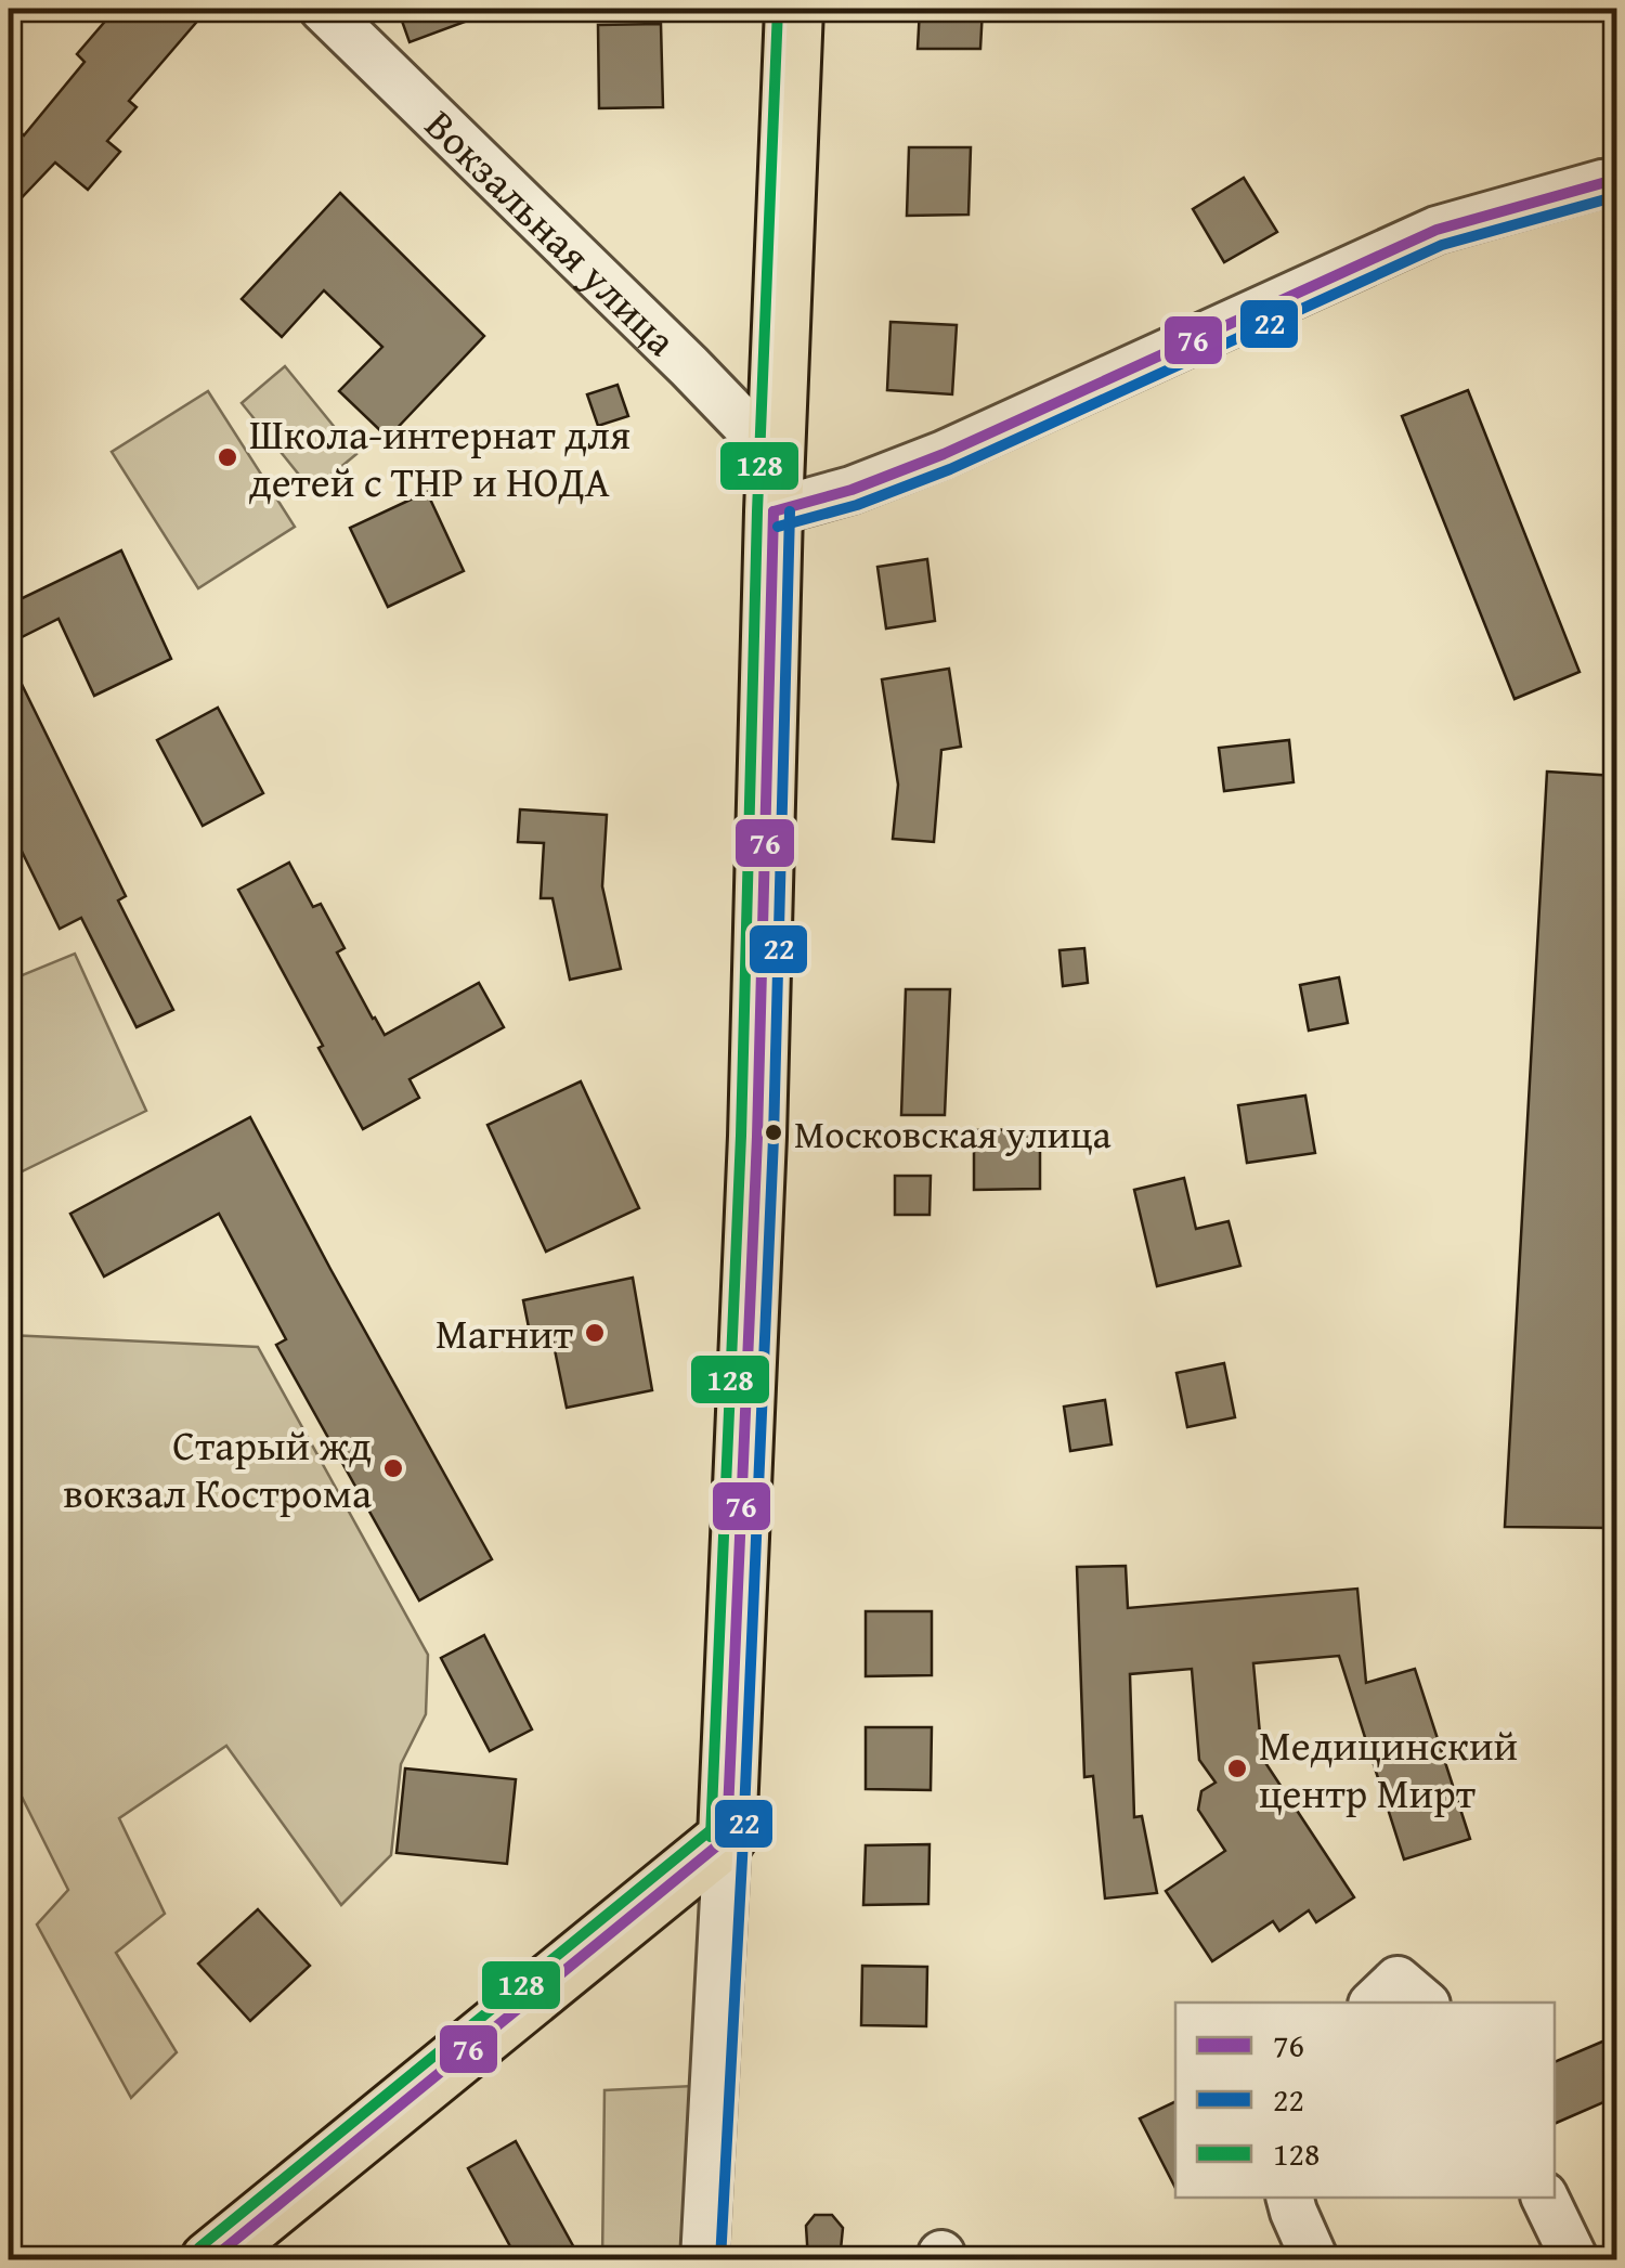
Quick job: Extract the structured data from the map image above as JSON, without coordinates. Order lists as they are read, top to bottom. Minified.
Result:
{"streets":{"street":["Вокзальная улица"]},"places":["Школа-интернат для детей с ТНР и НОДА","Московская улица","Магнит","Старый жд вокзал Кострома","Медицинский центр Мирт"],"lines":["transit line 128","transit line 76","transit line 22"],"legend":["76","22","128"]}
